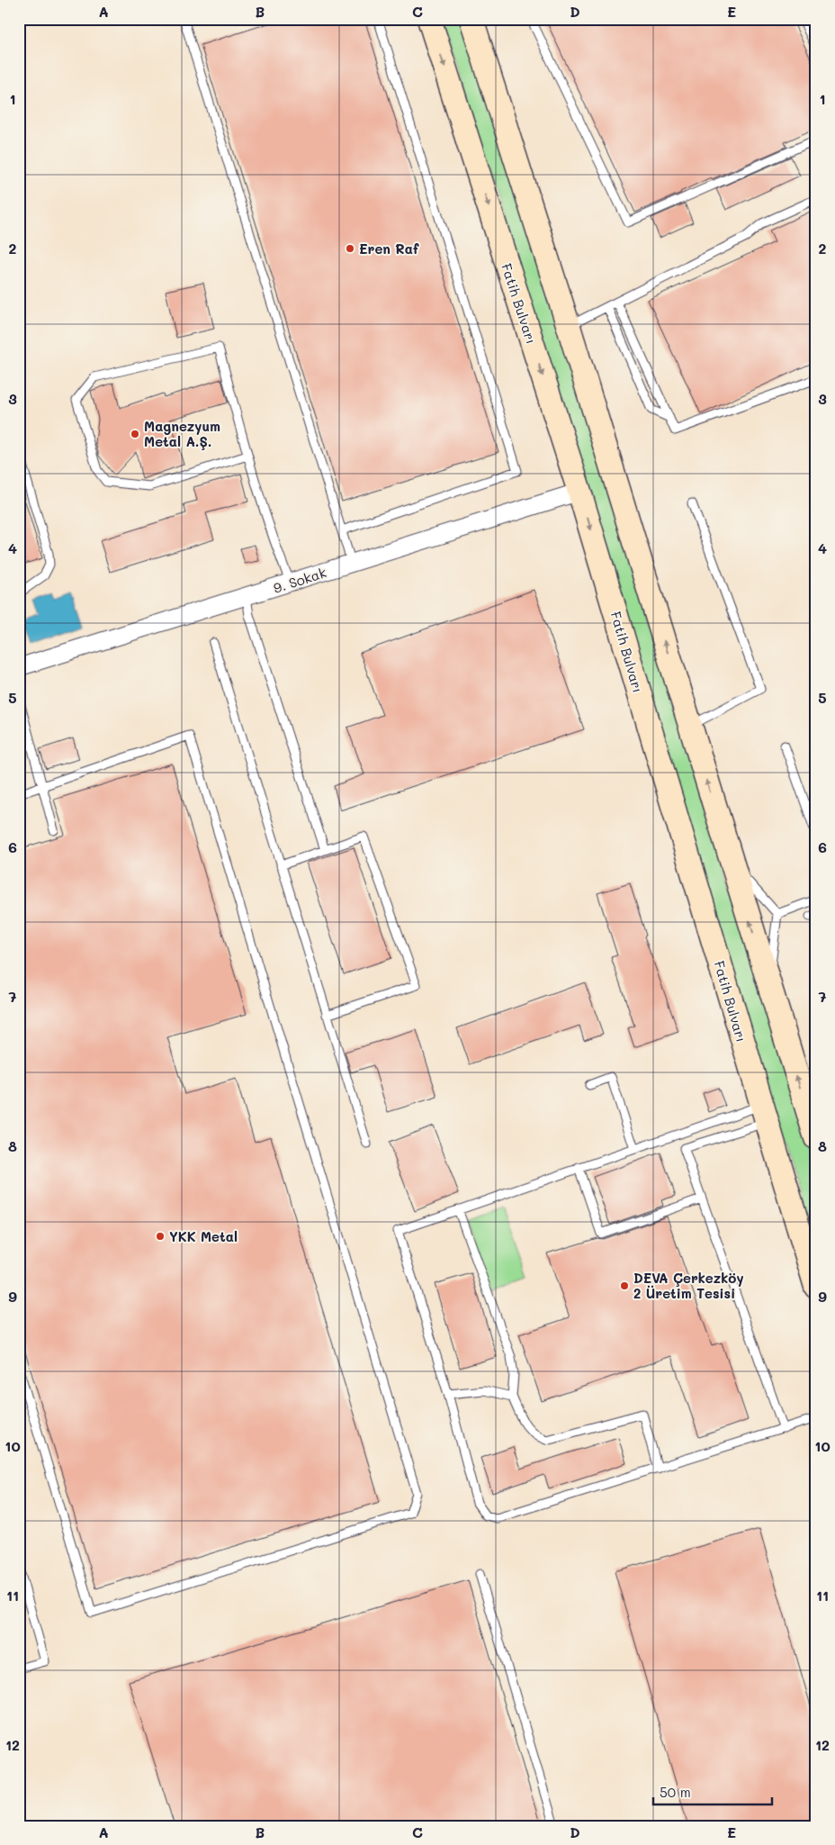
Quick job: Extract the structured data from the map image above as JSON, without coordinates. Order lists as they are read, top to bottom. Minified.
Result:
{"streets":{"main road":["Fatih Bulvarı"],"street":["9. Sokak"]},"crossings":[["Fatih Bulvarı","9. Sokak"]],"places":["Eren Raf","Magnezyum Metal A.Ş.","YKK Metal","DEVA Çerkezköy 2 Üretim Tesisi"],"scale_bar":"50 m","grid":{"columns":["A","B","C","D","E"],"rows":["1","2","3","4","5","6","7","8","9","10","11","12"]}}
